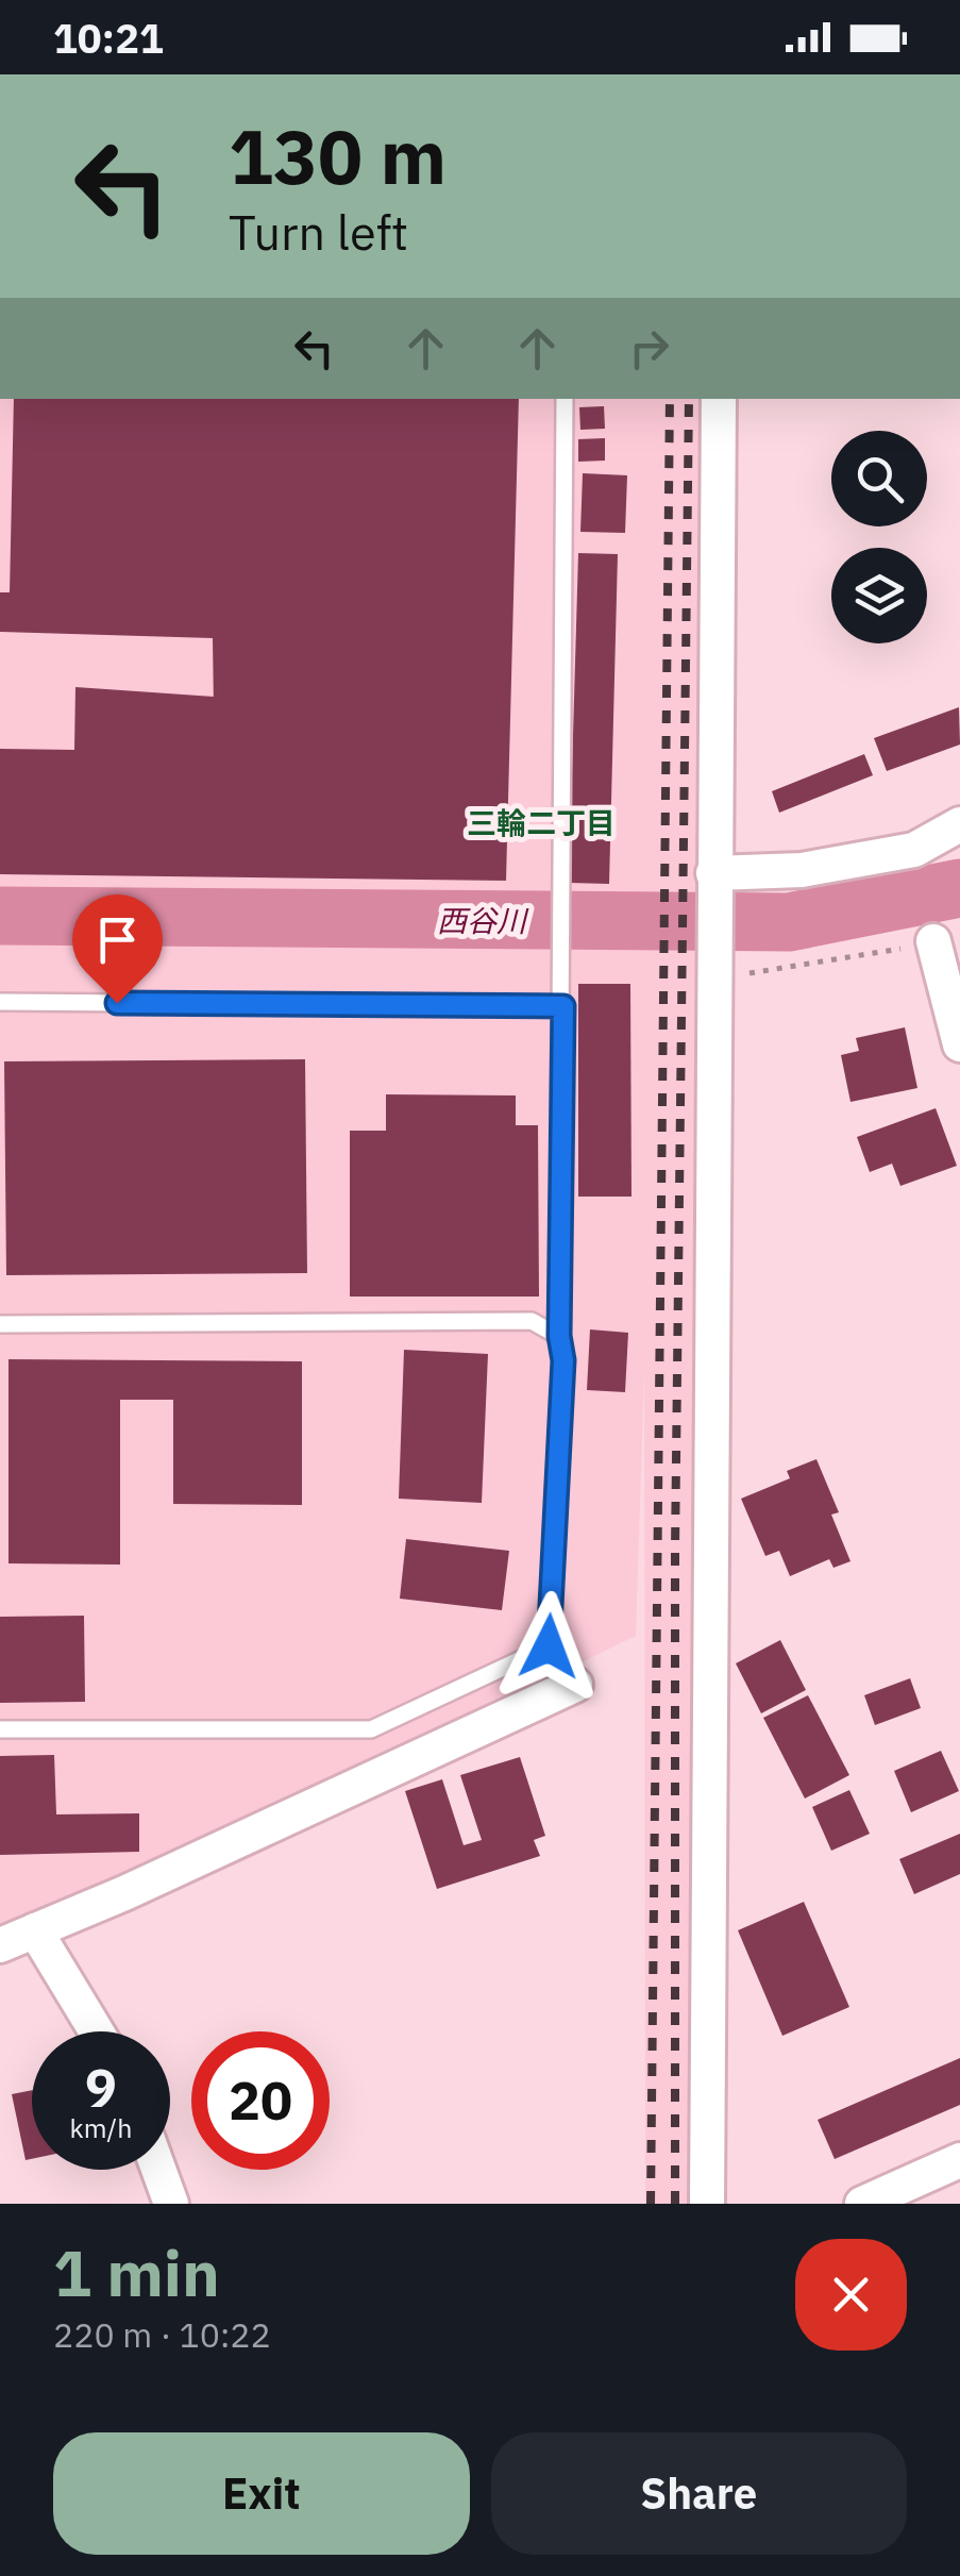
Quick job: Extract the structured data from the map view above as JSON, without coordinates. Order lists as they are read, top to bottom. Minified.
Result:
{"districts":["三輪二丁目"],"water":["西谷川"],"page":{"status":"10:21","turn":["130 m","Turn left"],"speed":"9 km/h","limit":"20","heading":["1 min","220 m · 10:22"],"buttons":["Exit","Share"]}}
